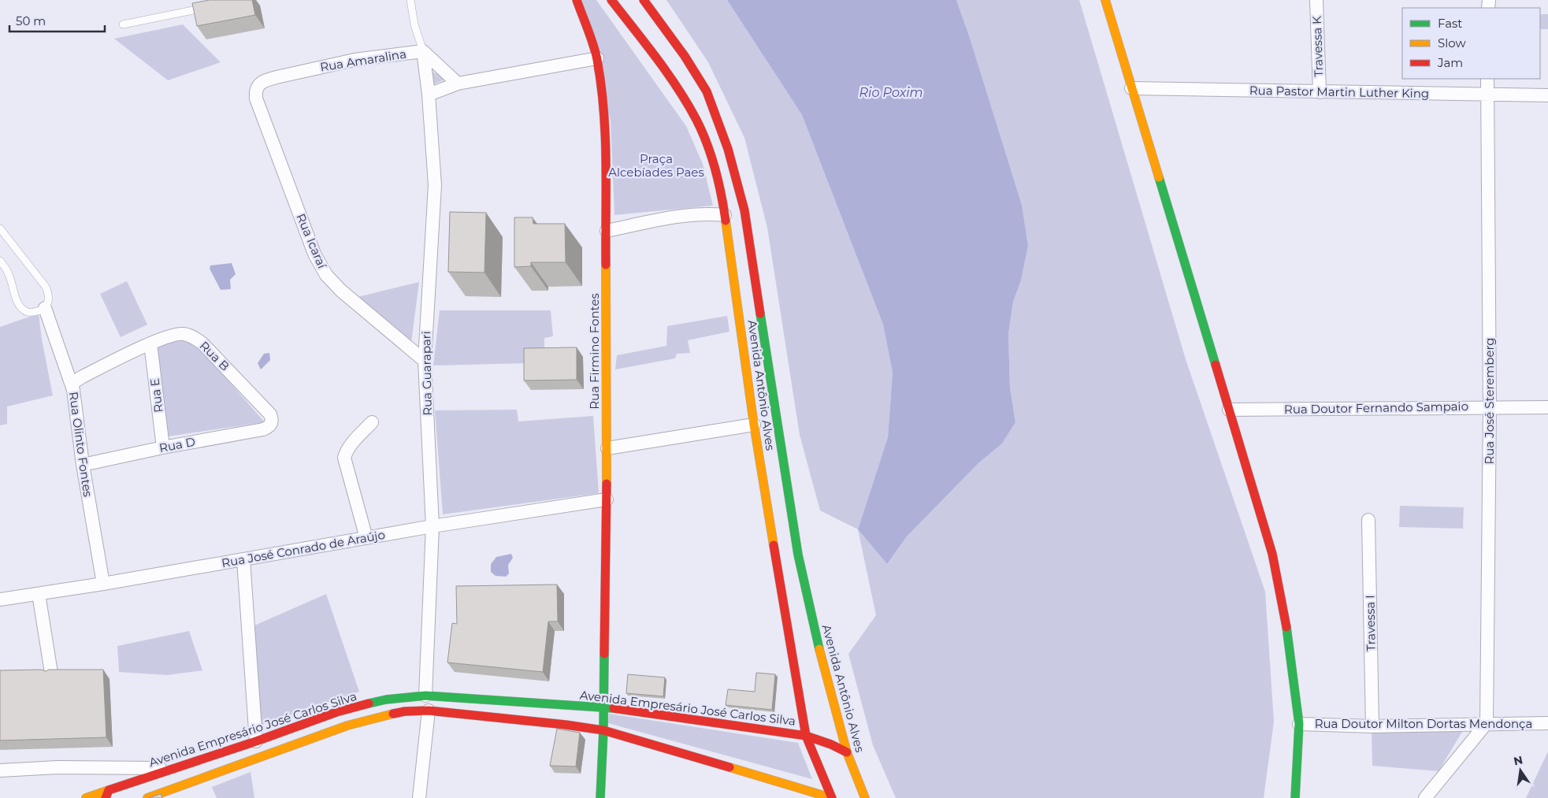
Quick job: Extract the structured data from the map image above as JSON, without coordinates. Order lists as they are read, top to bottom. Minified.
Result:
{"streets":{"main road":["Rua Firmino Fontes","Avenida Antônio Alves","Avenida Empresário José Carlos Silva"],"street":["Travessa K","Rua Amaralina","Rua Pastor Martin Luther King","Rua Icaraí","Rua B","Rua Guarapari","Rua E","Rua José Steremberg","Rua Doutor Fernando Sampaio","Rua Olinto Fontes","Rua D","Rua José Conrado de Araújo","Travessa I","Rua Doutor Milton Dortas Mendonça"]},"crossings":[["Travessa K","Rua Pastor Martin Luther King"],["Rua Amaralina","Rua Icaraí"],["Rua Amaralina","Rua Guarapari"],["Rua Pastor Martin Luther King","Rua José Steremberg"],["Rua Icaraí","Rua Guarapari"],["Rua Firmino Fontes","Rua José Conrado de Araújo"],["Rua Firmino Fontes","Avenida Empresário José Carlos Silva"],["Rua B","Rua E"],["Rua B","Rua Olinto Fontes"],["Rua B","Rua D"],["Rua Guarapari","Rua José Conrado de Araújo"],["Rua Guarapari","Avenida Empresário José Carlos Silva"],["Avenida Antônio Alves","Avenida Empresário José Carlos Silva"],["Rua E","Rua D"],["Rua José Steremberg","Rua Doutor Fernando Sampaio"],["Rua José Steremberg","Rua Doutor Milton Dortas Mendonça"],["Rua Olinto Fontes","Rua D"],["Rua Olinto Fontes","Rua José Conrado de Araújo"],["Travessa I","Rua Doutor Milton Dortas Mendonça"]],"water":["Rio Poxim"],"parks":["Praça Alcebíades Paes"],"legend":["Fast","Slow","Jam"],"scale_bar":"50 m","north":"top"}
